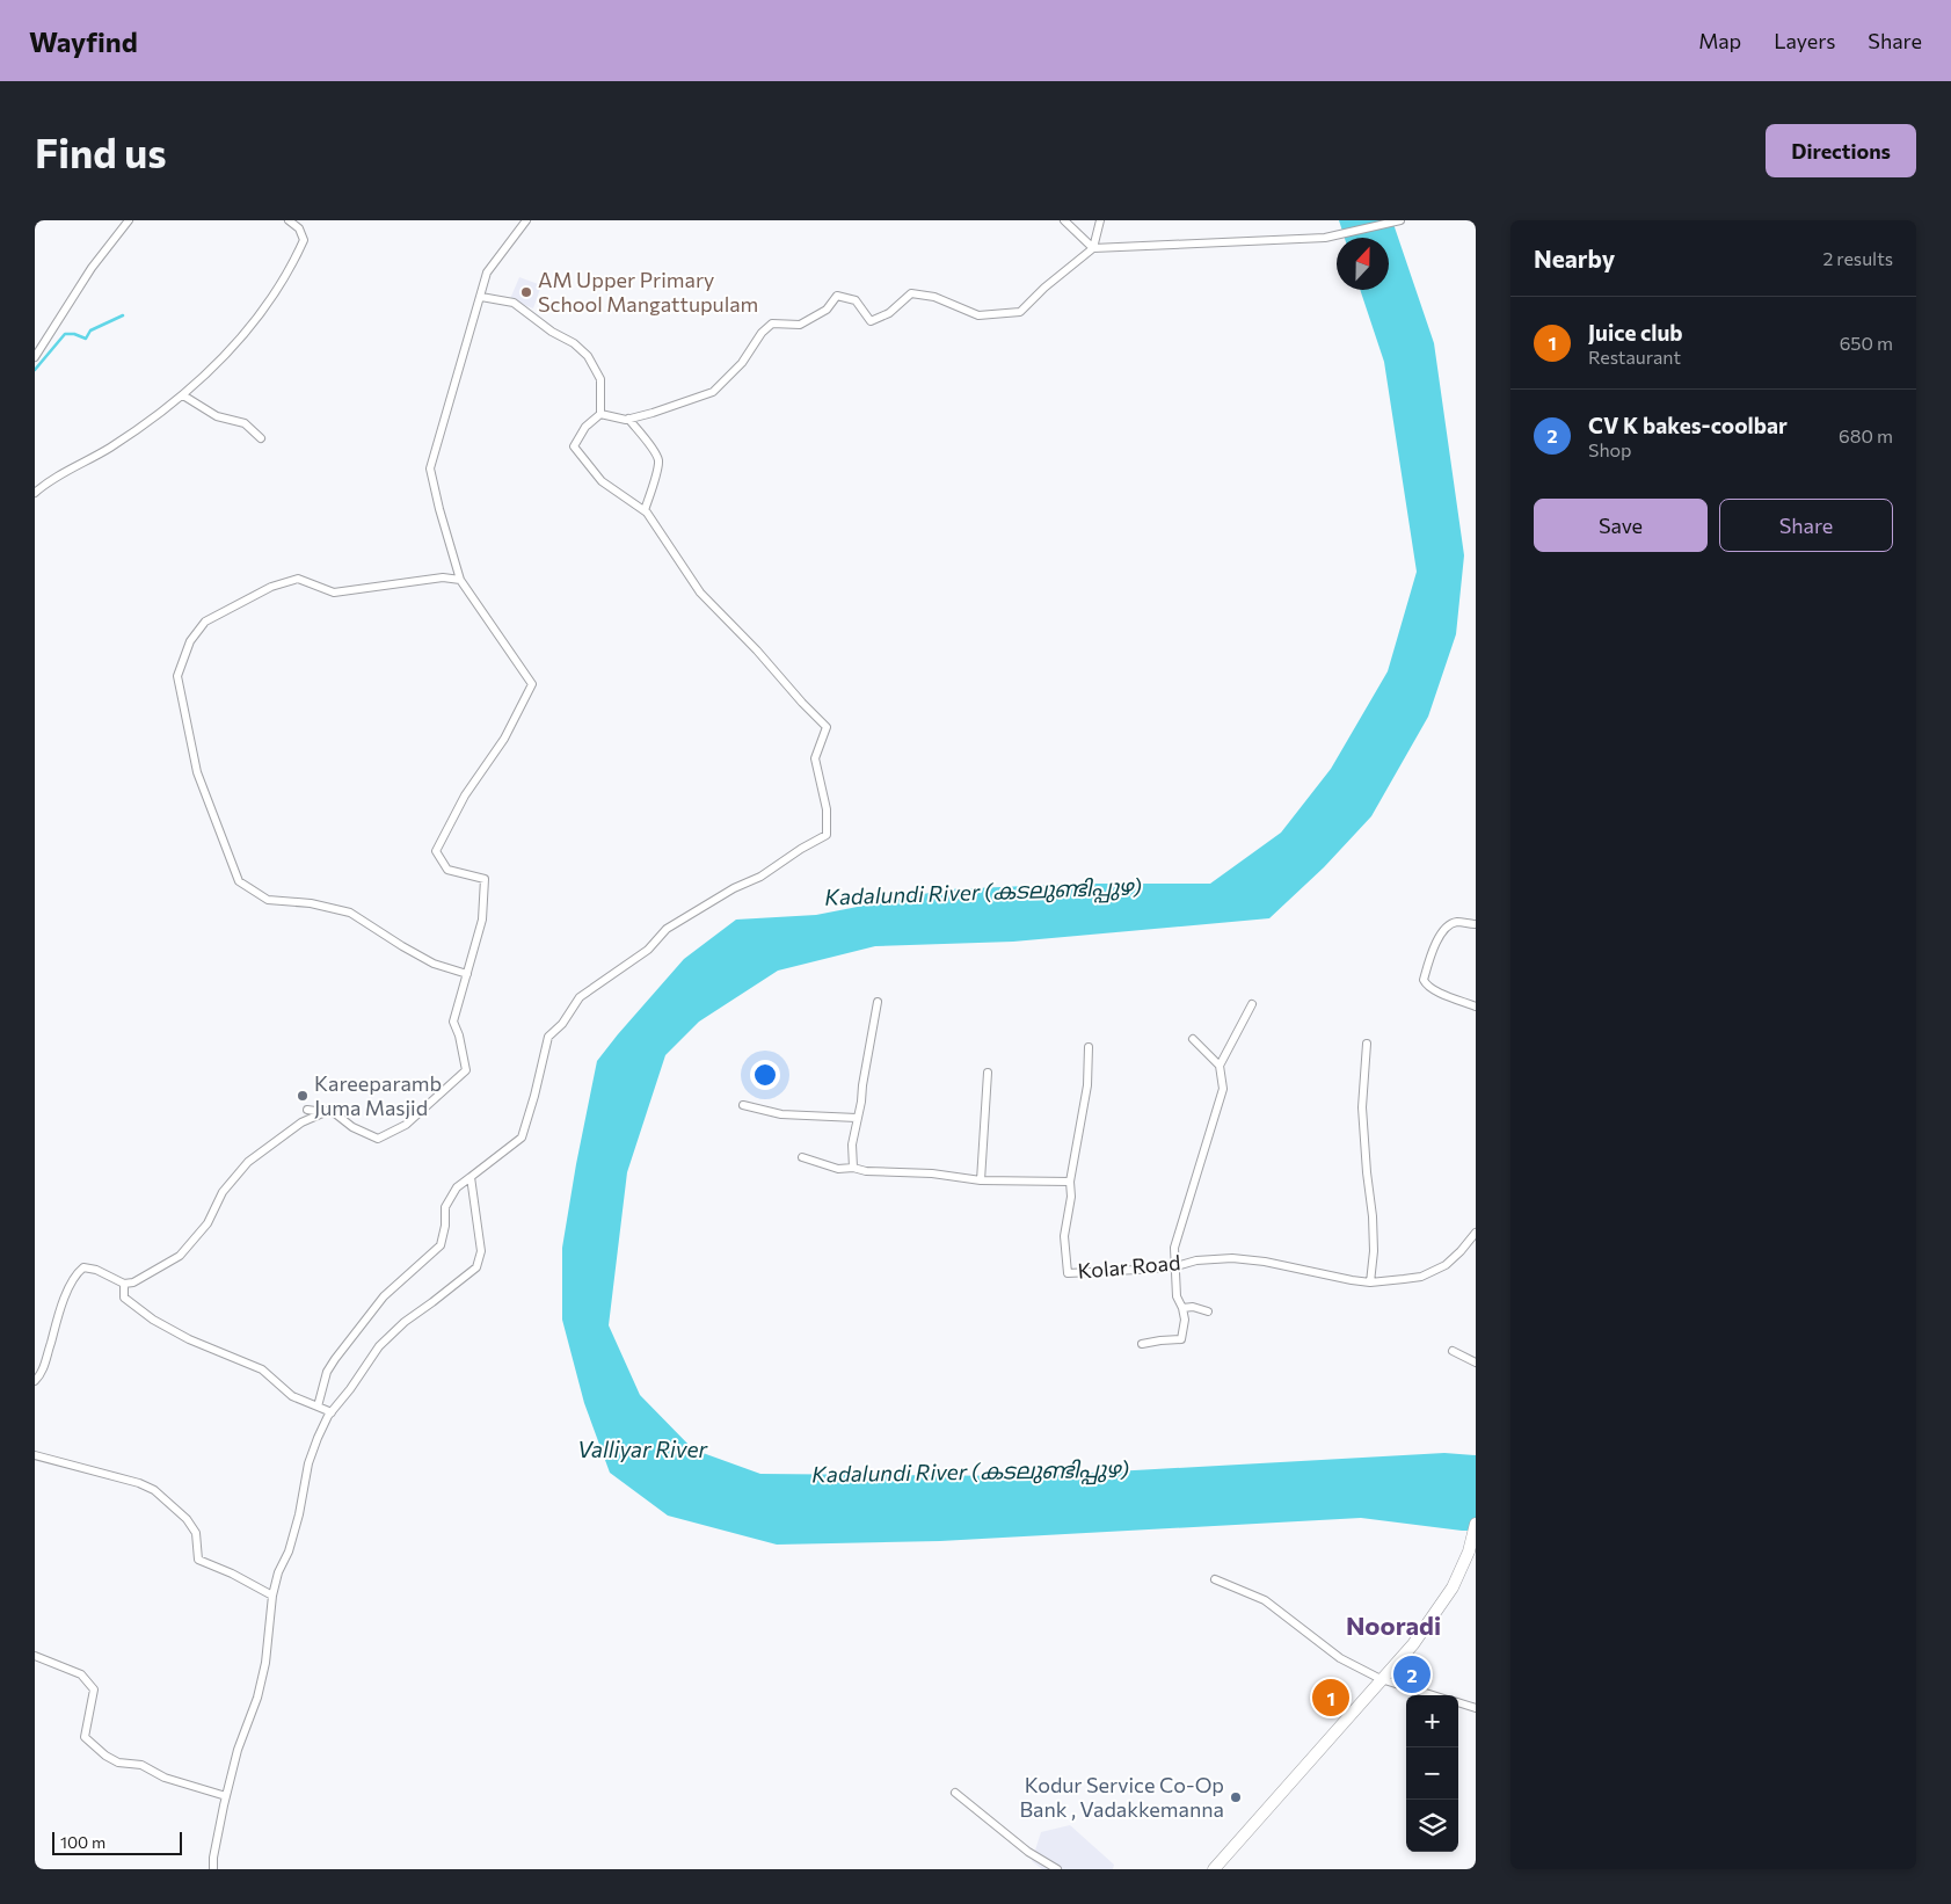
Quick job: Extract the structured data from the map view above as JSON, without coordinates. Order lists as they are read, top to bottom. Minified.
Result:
{"streets":{"street":["Kolar Road"]},"districts":["Nooradi"],"water":["Kadalundi River (കടലുണ്ടിപ്പുഴ)","Valliyar River"],"places":["AM Upper Primary School Mangattupulam","Kareeparamb Juma Masjid","Kodur Service Co-Op Bank , Vadakkemanna"],"scale_bar":"100 m","north":"top","page":{"header":"Wayfind","nav":["Map","Layers","Share"],"buttons":["Directions",["Save","Share"]],"title":"Find us","heading":["Nearby","2 results"],"list":[{"mark":"1","name":"Juice club","note":"Restaurant","value":"650 m"},{"mark":"2","name":"CV K bakes-coolbar","note":"Shop","value":"680 m"}],"pins":["2","1"],"map_buttons":["+","−"],"scale":"100 m"}}
